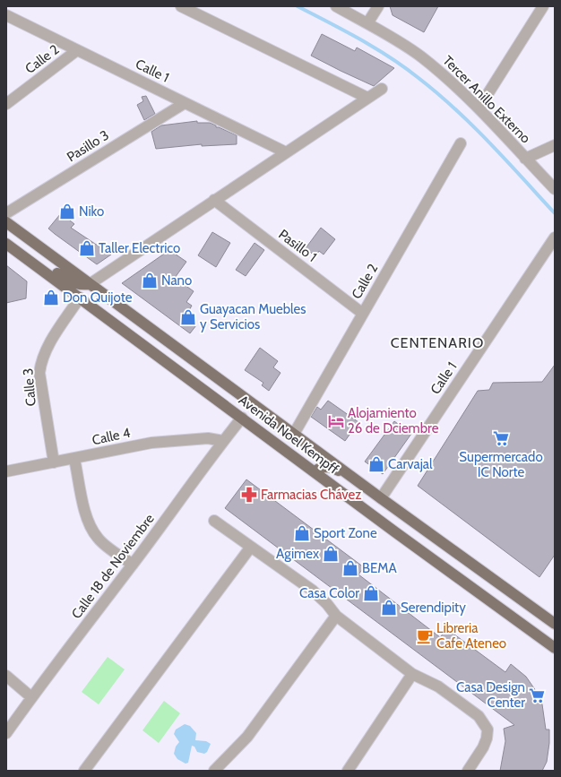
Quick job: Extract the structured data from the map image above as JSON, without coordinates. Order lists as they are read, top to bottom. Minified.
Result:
{"streets":{"main road":["Avenida Noel Kempff"],"street":["Calle 2","Calle 1","Tercer Anillo Externo","Pasillo 3","Pasillo 1","Calle 3","Calle 4","Calle 18 de Noviembre"]},"crossings":[["Calle 2","Calle 1"],["Calle 2","Pasillo 1"],["Calle 2","Avenida Noel Kempff"],["Calle 1","Pasillo 3"],["Calle 1","Avenida Noel Kempff"],["Calle 3","Avenida Noel Kempff"],["Calle 3","Calle 4"],["Avenida Noel Kempff","Calle 18 de Noviembre"],["Calle 4","Calle 18 de Noviembre"]],"districts":["CENTENARIO"],"places":{"shop":["Niko","Taller Electrico","Nano","Don Quijote","Guayacan Muebles y Servicios","Carvajal","Sport Zone","Agimex","BEMA","Casa Color","Serendipity"],"hotel":["Alojamiento 26 de Dciembre"],"supermarket":["Supermercado IC Norte","Casa Design Center"],"pharmacy":["Farmacias Chávez"],"cafe":["Libreria Cafe Ateneo"]}}
